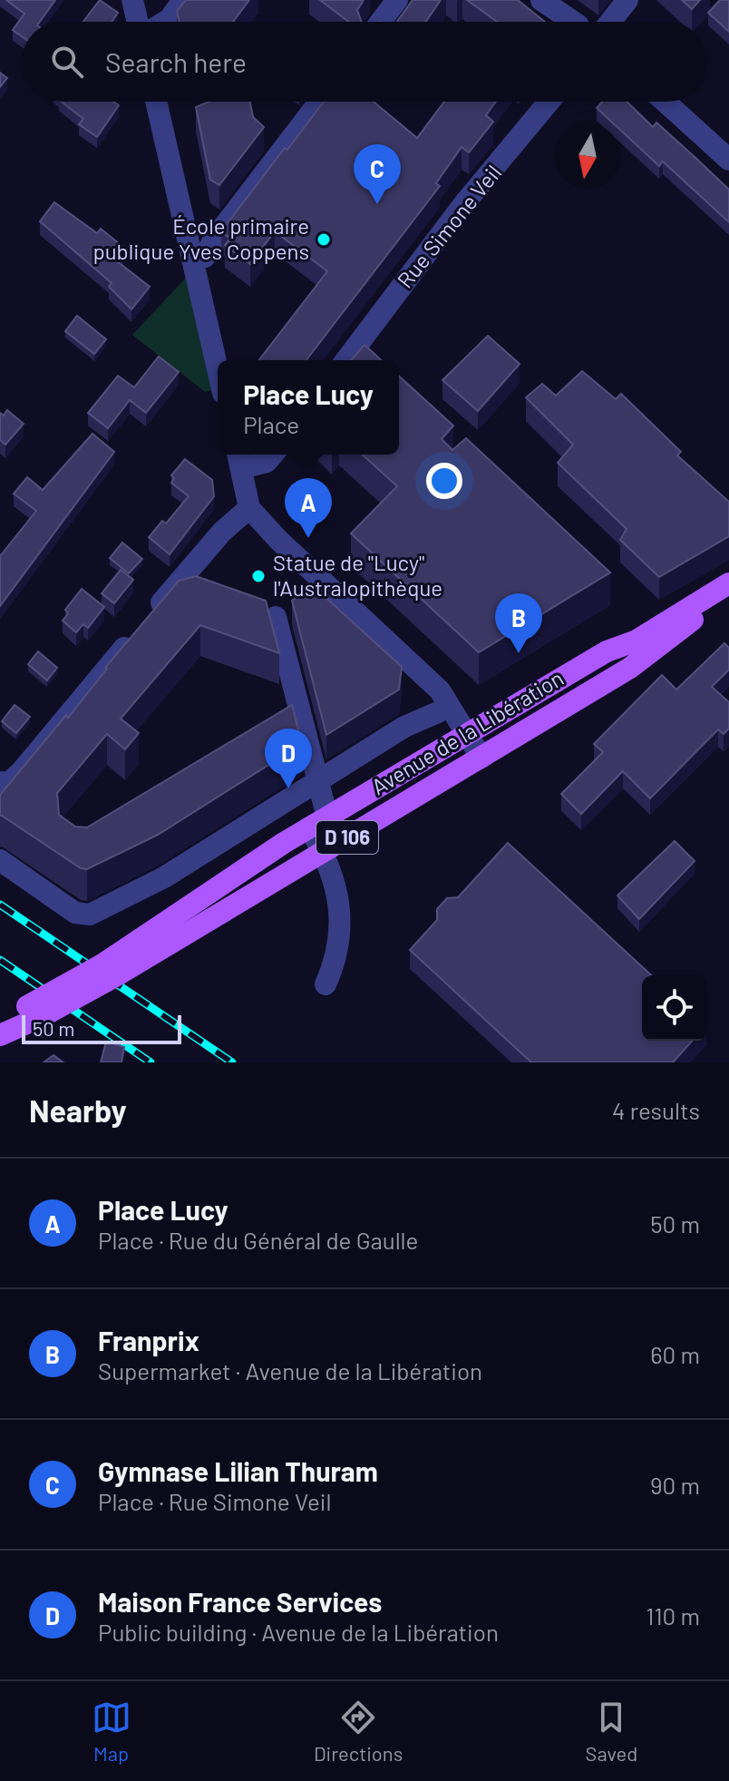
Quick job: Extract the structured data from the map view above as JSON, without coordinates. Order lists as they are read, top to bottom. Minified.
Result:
{"streets":{"main road":["Avenue de la Libération","D 106"],"street":["Rue Simone Veil"]},"crossings":[["Avenue de la Libération","D 106"]],"places":["École primaire publique Yves Coppens","Statue de \"Lucy\" l'Australopithèque"],"scale_bar":"50 m","north":"bottom","page":{"search":"Search here","pins":["C","A","B","D"],"popup":["Place Lucy","Place"],"scale":"50 m","heading":["Nearby","4 results"],"list":[{"mark":"A","name":"Place Lucy","note":"Place · Rue du Général de Gaulle","value":"50 m"},{"mark":"B","name":"Franprix","note":"Supermarket · Avenue de la Libération","value":"60 m"},{"mark":"C","name":"Gymnase Lilian Thuram","note":"Place · Rue Simone Veil","value":"90 m"},{"mark":"D","name":"Maison France Services","note":"Public building · Avenue de la Libération","value":"110 m"}],"nav":["Map","Directions","Saved"]}}
